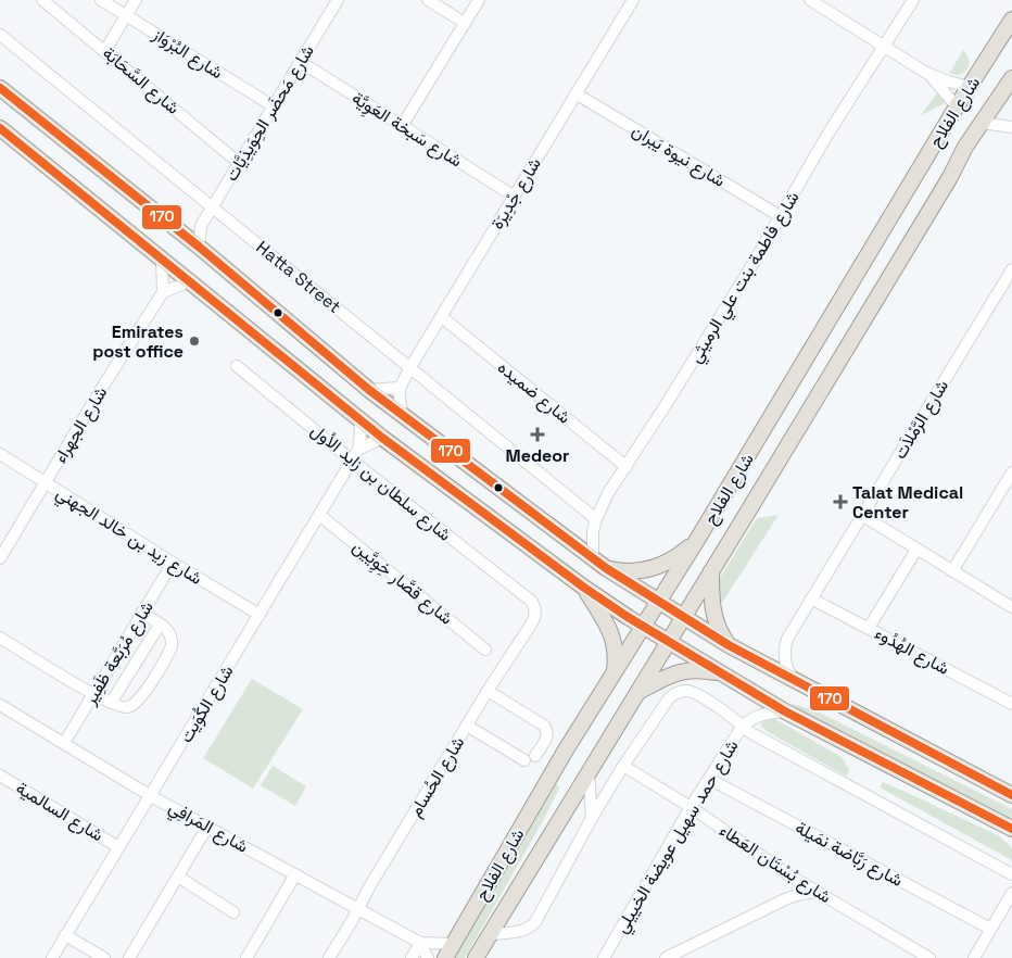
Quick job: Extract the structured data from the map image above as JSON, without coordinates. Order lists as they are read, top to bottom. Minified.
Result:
{"streets":{"main road":["شارع الفلاح","شارع سلطان بن زايد الأول"],"street":["شارع البُرْوَاز","شارع السَّحَابَة","شارع مَحضَر الحِوَيذِيَّات","شارع سَبخة العَوِيَّة","شارع نيوة يَبران","شارع جْدِيرَة","Hatta Street","شارع فاطمة بنت علي الرميثي","شارع ضميده","شارع الرَّمْلاَت","شارع الجهراء","شارع زيد بن خالد الجهني","شارع قصَّار خِوِيَّين","شارع الهُدُوء","شارع مُرَبَّعة ظَفِير","شارع الكُوَيت","شارع الحُسام","شارع السالمية","شارع المَرافِي","شارع حمد سهيل عويضة الخييلي","شارع رَبَّاضة نمَيلة","شارع بُسْتَان العَطاء"]},"crossings":[["شارع البُرْوَاز","شارع مَحضَر الحِوَيذِيَّات"],["شارع السَّحَابَة","شارع مَحضَر الحِوَيذِيَّات"],["شارع الفلاح","شارع سلطان بن زايد الأول"],["شارع الفلاح","شارع المَرافِي"],["شارع مَحضَر الحِوَيذِيَّات","شارع سَبخة العَوِيَّة"],["شارع مَحضَر الحِوَيذِيَّات","Hatta Street"],["شارع سَبخة العَوِيَّة","شارع جْدِيرَة"],["شارع نيوة يَبران","شارع جْدِيرَة"],["شارع نيوة يَبران","شارع فاطمة بنت علي الرميثي"],["شارع جْدِيرَة","Hatta Street"],["شارع جْدِيرَة","شارع ضميده"],["Hatta Street","شارع فاطمة بنت علي الرميثي"],["شارع فاطمة بنت علي الرميثي","شارع ضميده"],["شارع الرَّمْلاَت","شارع الهُدُوء"],["شارع الجهراء","شارع زيد بن خالد الجهني"],["شارع سلطان بن زايد الأول","شارع الكُوَيت"],["شارع سلطان بن زايد الأول","شارع الحُسام"],["شارع سلطان بن زايد الأول","شارع حمد سهيل عويضة الخييلي"],["شارع زيد بن خالد الجهني","شارع مُرَبَّعة ظَفِير"],["شارع زيد بن خالد الجهني","شارع الكُوَيت"],["شارع قصَّار خِوِيَّين","شارع الكُوَيت"],["شارع مُرَبَّعة ظَفِير","شارع المَرافِي"],["شارع الكُوَيت","شارع السالمية"],["شارع الكُوَيت","شارع المَرافِي"],["شارع الحُسام","شارع المَرافِي"],["شارع حمد سهيل عويضة الخييلي","شارع رَبَّاضة نمَيلة"],["شارع حمد سهيل عويضة الخييلي","شارع بُسْتَان العَطاء"]],"places":{"other":["Emirates post office"],"health":["Medeor","Talat Medical Center"]},"lines":["transit line 170"]}
